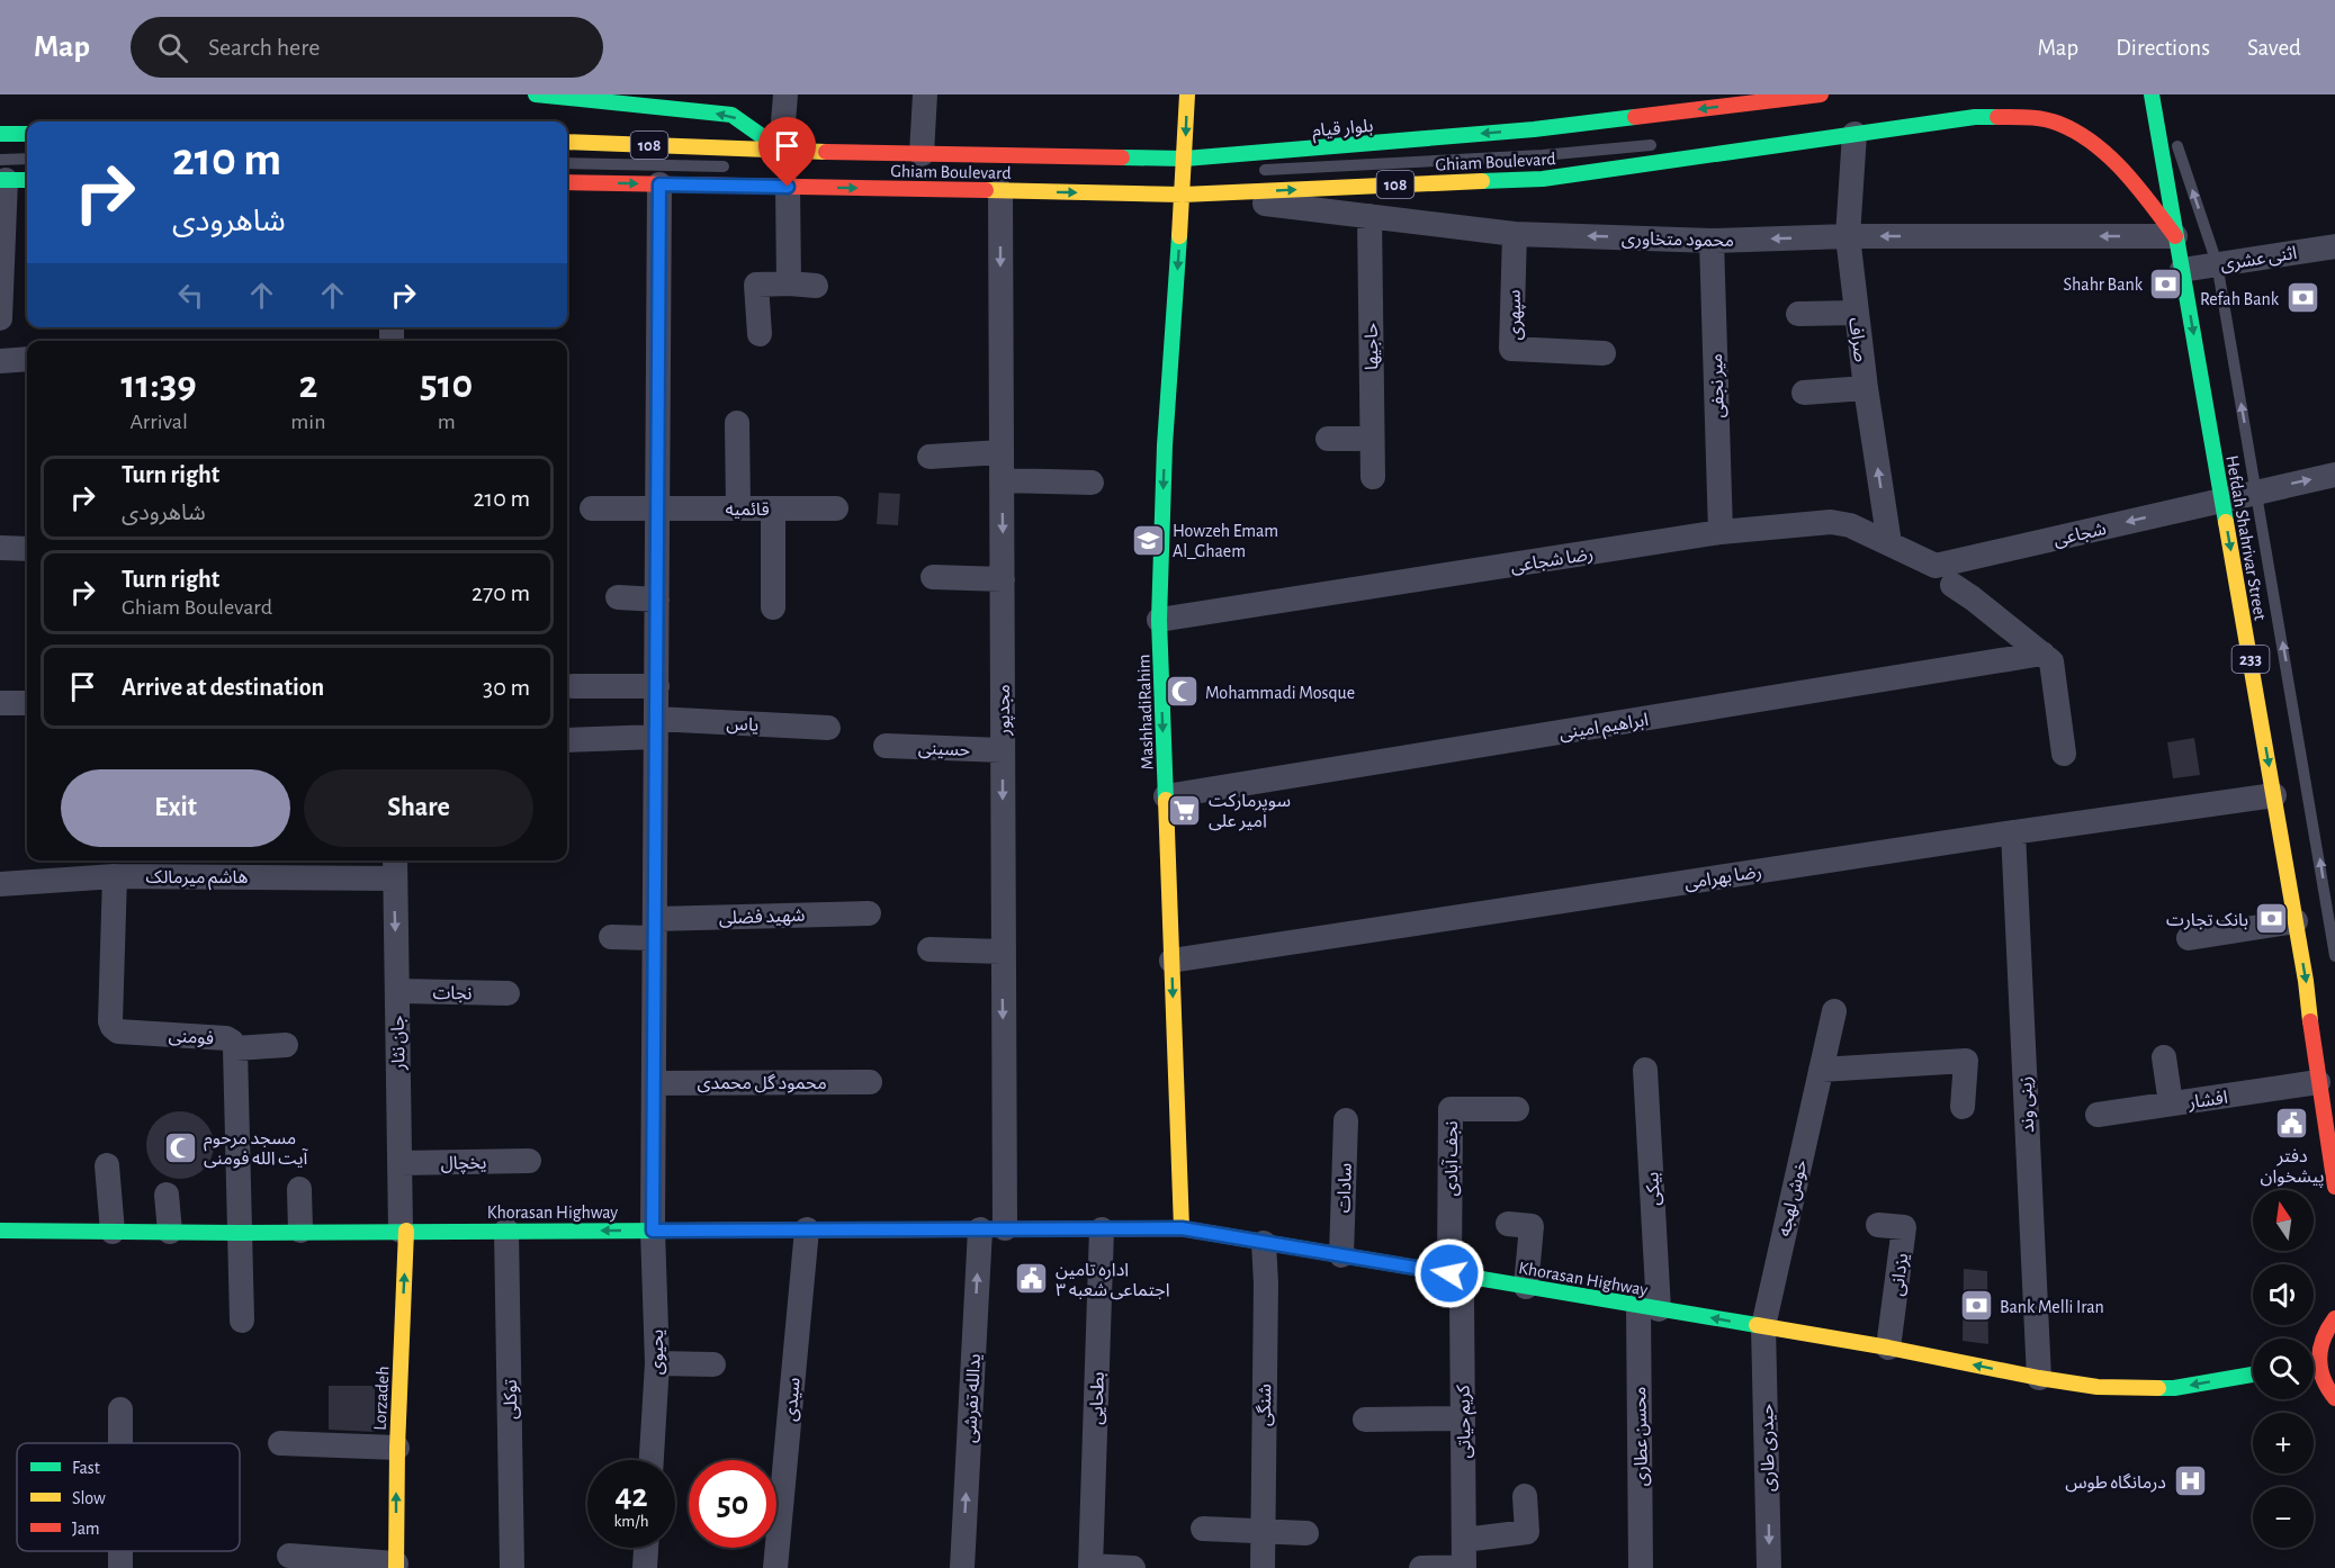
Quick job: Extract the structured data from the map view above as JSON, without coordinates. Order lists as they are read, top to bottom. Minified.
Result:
{"streets":{"main road":["بلوار قیام","108","Ghiam Boulevard","Hefdah Shahrivar Street","233","MashhadiRahim","Khorasan Highway","Lorzadeh"],"street":["محمود متخاوری","اثنی عشری","سپهری","صراف","حاجیها","میر نجفی","قائمیه","شجاعی","رضا شجاعی","مجدپور","یاس","ابراهیم امینی","حسینی","هاشم میرمالک","رضا بهرامی","شهید فضلی","نجات","فومنی","جان نثار","محمود گل محمدی","افشار","زینی وند","نجف آبادی","یخچال","سادات","بیکی","خوش لهجه","یزدانی","یحیوی","یدالله تفرشی","بطحایی","توکلی","سیدی","شنگی","کریم حیاتی","محسن عطاری","حیدری طاری"]},"crossings":[["بلوار قیام","Ghiam Boulevard"],["بلوار قیام","MashhadiRahim"],["Ghiam Boulevard","محمود متخاوری"],["Ghiam Boulevard","صراف"],["Ghiam Boulevard","Hefdah Shahrivar Street"],["Ghiam Boulevard","مجدپور"],["Ghiam Boulevard","MashhadiRahim"],["Ghiam Boulevard","یحیوی"],["محمود متخاوری","سپهری"],["محمود متخاوری","صراف"],["محمود متخاوری","حاجیها"],["محمود متخاوری","میر نجفی"],["محمود متخاوری","Hefdah Shahrivar Street"],["محمود متخاوری","MashhadiRahim"],["اثنی عشری","Hefdah Shahrivar Street"],["صراف","رضا شجاعی"],["میر نجفی","رضا شجاعی"],["قائمیه","یحیوی"],["شجاعی","Hefdah Shahrivar Street"],["شجاعی","رضا شجاعی"],["Hefdah Shahrivar Street","رضا بهرامی"],["Hefdah Shahrivar Street","افشار"],["رضا شجاعی","MashhadiRahim"],["رضا شجاعی","ابراهیم امینی"],["مجدپور","حسینی"],["مجدپور","Khorasan Highway"],["مجدپور","یدالله تفرشی"],["MashhadiRahim","ابراهیم امینی"],["MashhadiRahim","رضا بهرامی"],["MashhadiRahim","Khorasan Highway"],["یاس","یحیوی"],["هاشم میرمالک","فومنی"],["هاشم میرمالک","جان نثار"],["رضا بهرامی","زینی وند"],["شهید فضلی","یحیوی"],["نجات","جان نثار"],["فومنی","Khorasan Highway"],["جان نثار","یخچال"],["جان نثار","Khorasan Highway"],["جان نثار","Lorzadeh"],["محمود گل محمدی","یحیوی"],["زینی وند","Khorasan Highway"],["نجف آبادی","Khorasan Highway"],["نجف آبادی","کریم حیاتی"],["سادات","Khorasan Highway"],["بیکی","Khorasan Highway"],["بیکی","محسن عطاری"],["خوش لهجه","Khorasan Highway"],["خوش لهجه","حیدری طاری"],["Khorasan Highway","یزدانی"],["Khorasan Highway","یحیوی"],["Khorasan Highway","Lorzadeh"],["Khorasan Highway","یدالله تفرشی"],["Khorasan Highway","بطحایی"],["Khorasan Highway","توکلی"],["Khorasan Highway","سیدی"],["Khorasan Highway","شنگی"],["Khorasan Highway","کریم حیاتی"],["Khorasan Highway","محسن عطاری"],["Khorasan Highway","حیدری طاری"]],"one_way":["بلوار قیام","Ghiam Boulevard","محمود متخاوری","صراف","Hefdah Shahrivar Street","مجدپور","MashhadiRahim","Lorzadeh","یدالله تفرشی","حیدری طاری"],"places":{"bank":["Shahr Bank","Refah Bank","بانک تجارت","Bank Melli Iran"],"school or university":["Howzeh Emam Al_Ghaem"],"mosque":["Mohammadi Mosque","مسجد مرحوم آیت الله فومنی"],"supermarket":["سوپرمارکت امیر علی"],"public building":["دفتر پیشخوان","اداره تامین اجتماعی شعبه ۳"],"hospital":["درمانگاه طوس"]},"legend":["Fast","Slow","Jam"],"north":"top","page":{"header":"Map","search":"Search here","nav":["Map","Directions","Saved"],"turn":["210 m","شاهرودی"],"eta":["11:39","Arrival","2","min","510","m"],"list":[{"name":"Turn right","note":"شاهرودی","value":"210 m"},{"name":"Turn right","note":"Ghiam Boulevard","value":"270 m"},{"name":"Arrive at destination","value":"30 m"}],"buttons":["Exit","Share"],"map_buttons":["+","−"],"speed":"42 km/h","limit":"50"}}
